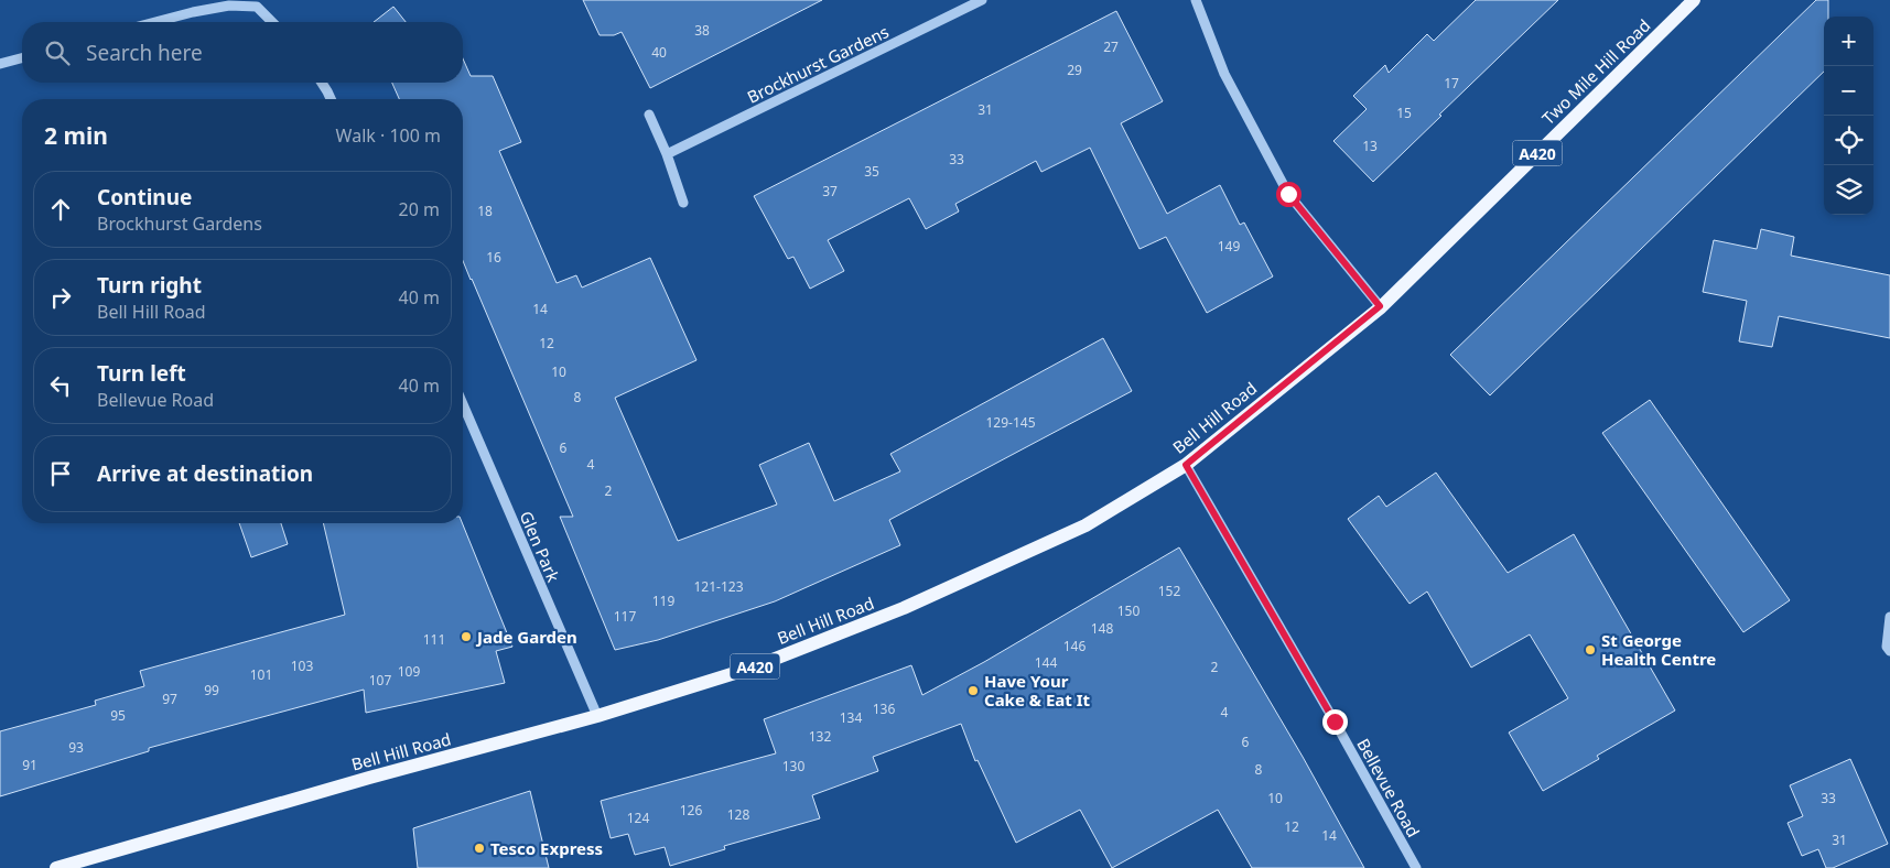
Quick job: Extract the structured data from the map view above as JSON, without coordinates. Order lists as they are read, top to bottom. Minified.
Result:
{"streets":{"main road":["Two Mile Hill Road","A420","Bell Hill Road"],"street":["Brockhurst Gardens","Glen Park","Bellevue Road"]},"crossings":[["Two Mile Hill Road","Bell Hill Road"],["Bell Hill Road","Glen Park"],["Bell Hill Road","Bellevue Road"]],"places":["Jade Garden","St George Health Centre","Have Your Cake & Eat It","Tesco Express"],"house_numbers":["38","27","40","29","17","31","15","13","33","35","37","18","149","16","14","12","10","8","129-145","6","4","2","121-123","152","119","150","117","148","111","146","144","103","2","109","101","107","99","97","136","4","95","134","132","6","93","91","130","8","10","33","126","128","124","12","14","31"],"page":{"map_buttons":["+","−"],"search":"Search here","heading":["2 min","Walk · 100 m"],"list":[["Continue","Brockhurst Gardens","20 m"],["Turn right","Bell Hill Road","40 m"],["Turn left","Bellevue Road","40 m"],"Arrive at destination"]}}
